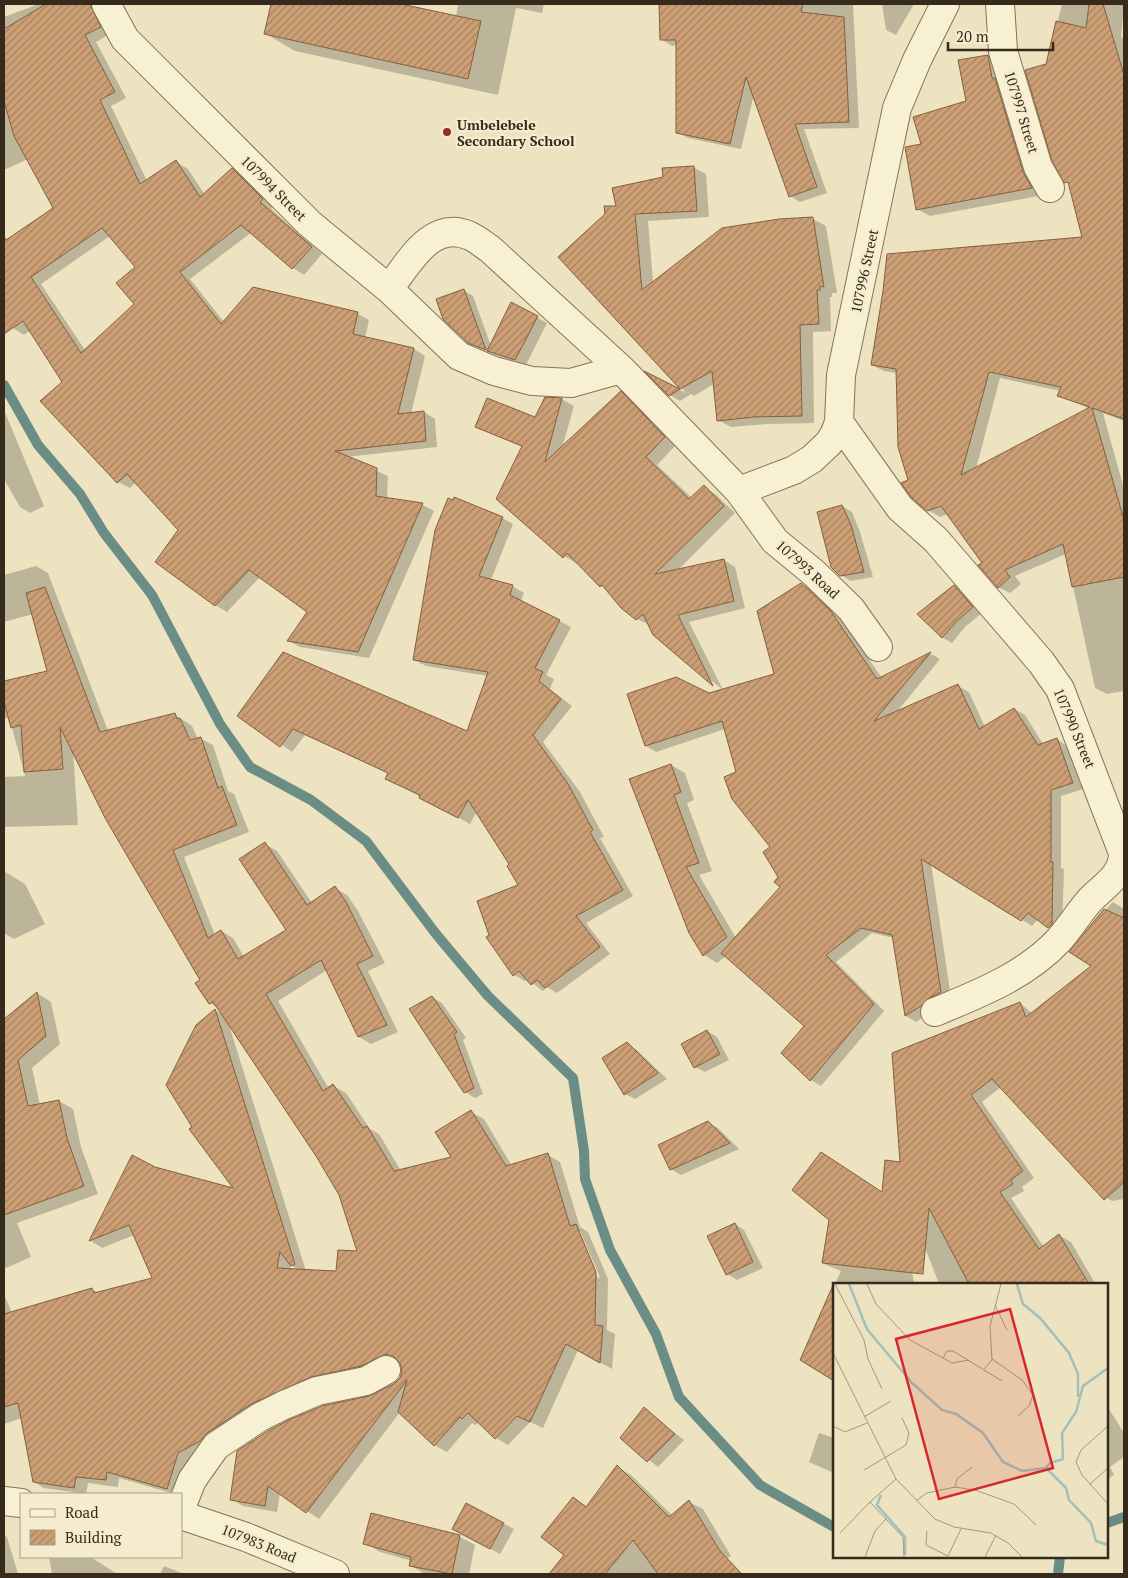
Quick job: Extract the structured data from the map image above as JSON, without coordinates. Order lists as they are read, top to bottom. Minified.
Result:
{"streets":{"street":["107997 Street","107994 Street","107996 Street","107993 Road","107990 Street","107983 Road"]},"crossings":[["107994 Street","107993 Road"],["107996 Street","107993 Road"],["107996 Street","107990 Street"]],"places":["Umbelebele Secondary School"],"legend":["Road","Building"],"scale_bar":"20 m"}
